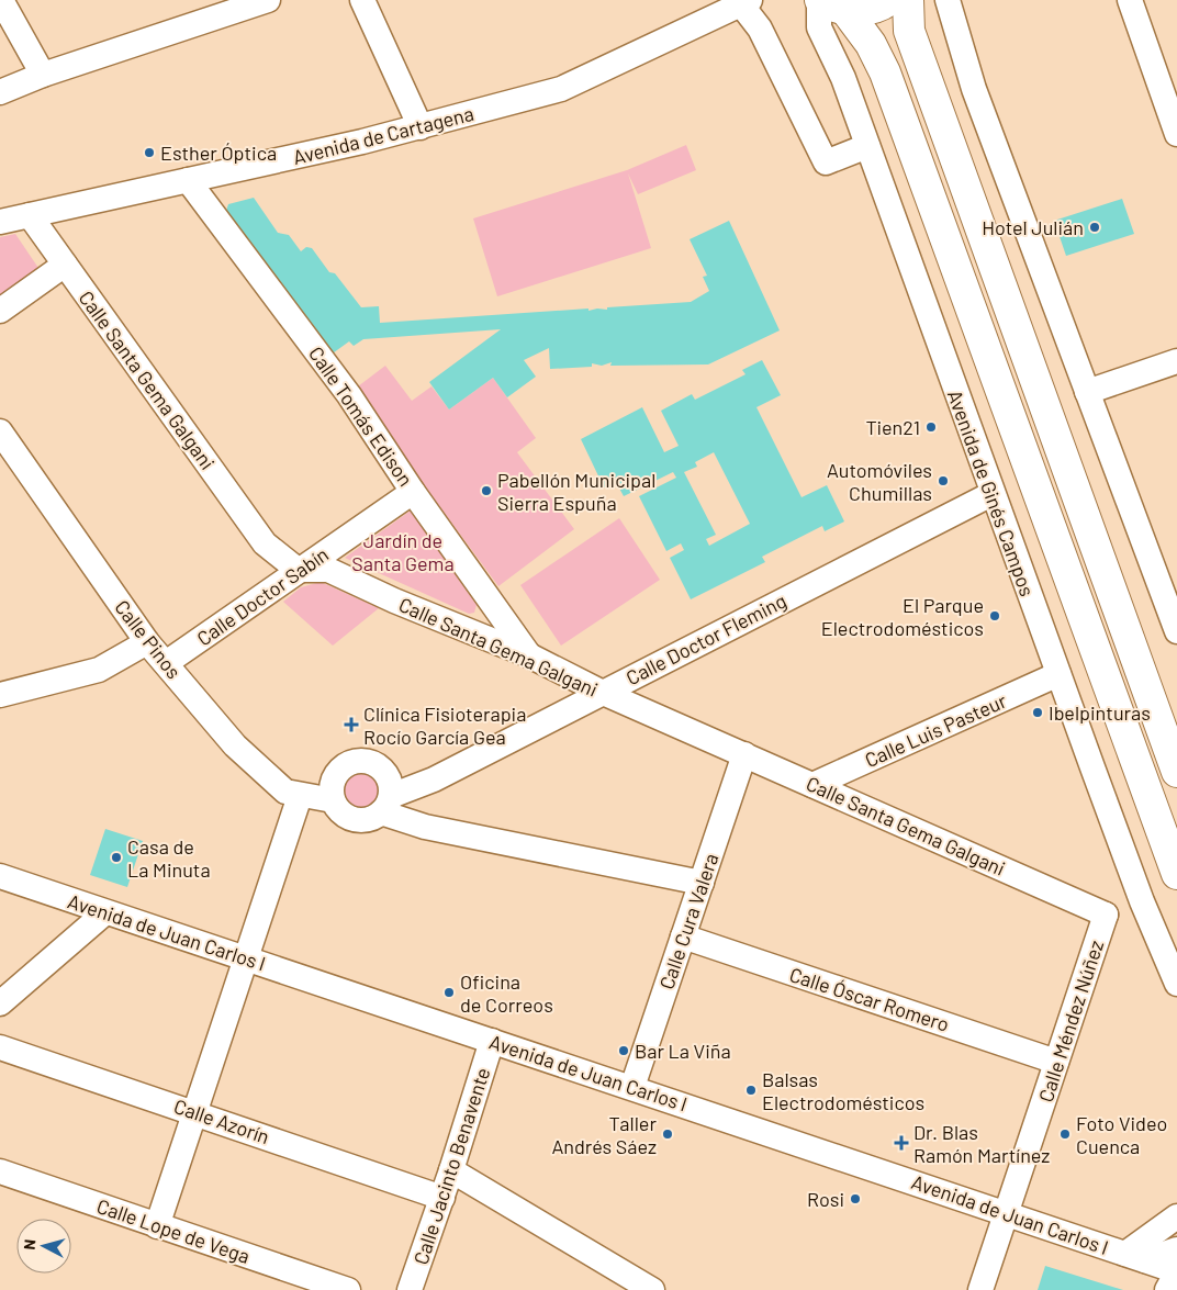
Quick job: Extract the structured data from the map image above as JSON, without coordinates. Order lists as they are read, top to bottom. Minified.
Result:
{"streets":{"street":["Avenida de Cartagena","Calle Santa Gema Galgani","Calle Tomás Edison","Avenida de Ginés Campos","Calle Doctor Sabín","Calle Pinos","Calle Doctor Fleming","Calle Luis Pasteur","Calle Cura Valera","Avenida de Juan Carlos I","Calle Óscar Romero","Calle Méndez Núñez","Calle Azorín","Calle Jacinto Benavente","Calle Lope de Vega"]},"crossings":[["Avenida de Cartagena","Calle Santa Gema Galgani"],["Avenida de Cartagena","Calle Tomás Edison"],["Calle Santa Gema Galgani","Calle Tomás Edison"],["Calle Santa Gema Galgani","Calle Doctor Sabín"],["Calle Santa Gema Galgani","Calle Doctor Fleming"],["Calle Santa Gema Galgani","Calle Luis Pasteur"],["Calle Santa Gema Galgani","Calle Cura Valera"],["Calle Santa Gema Galgani","Calle Méndez Núñez"],["Calle Tomás Edison","Calle Doctor Sabín"],["Avenida de Ginés Campos","Calle Doctor Fleming"],["Avenida de Ginés Campos","Calle Luis Pasteur"],["Avenida de Ginés Campos","Calle Méndez Núñez"],["Calle Doctor Sabín","Calle Pinos"],["Calle Pinos","Calle Doctor Fleming"],["Calle Cura Valera","Avenida de Juan Carlos I"],["Calle Cura Valera","Calle Óscar Romero"],["Avenida de Juan Carlos I","Calle Méndez Núñez"],["Avenida de Juan Carlos I","Calle Jacinto Benavente"],["Calle Óscar Romero","Calle Méndez Núñez"],["Calle Azorín","Calle Jacinto Benavente"]],"parks":["Jardín de Santa Gema"],"places":{"other":["Esther Óptica","Hotel Julián","Tien21","Automóviles Chumillas","Pabellón Municipal Sierra Espuña","El Parque Electrodomésticos","Ibelpinturas","Casa de La Minuta","Oficina de Correos","Bar La Viña","Balsas Electrodomésticos","Taller Andrés Sáez","Foto Video Cuenca","Rosi"],"health":["Clínica Fisioterapia Rocío García Gea","Dr. Blas Ramón Martínez"]},"north":"left"}
